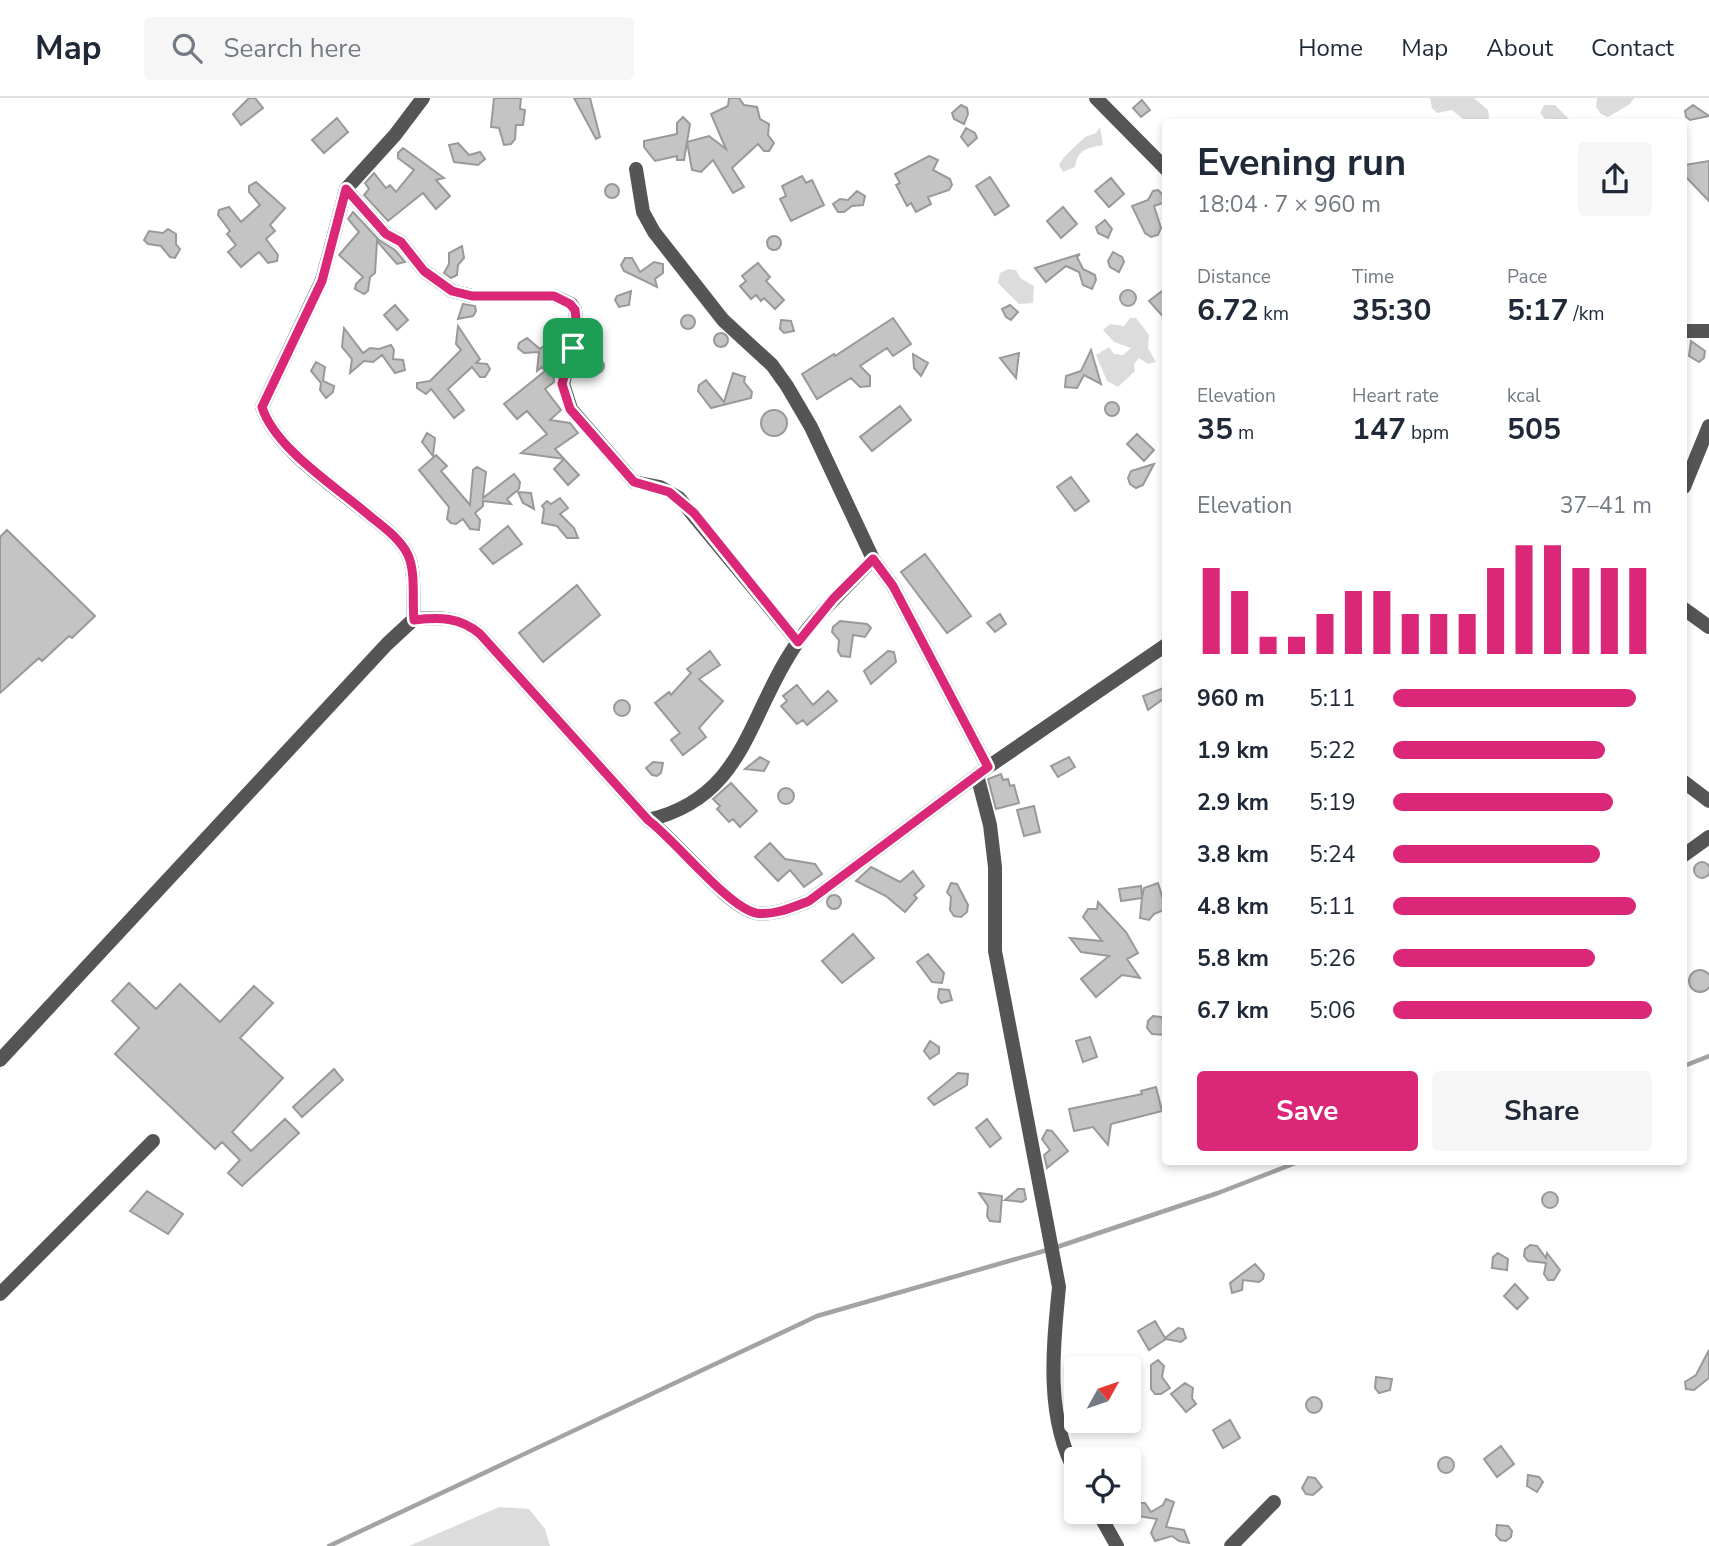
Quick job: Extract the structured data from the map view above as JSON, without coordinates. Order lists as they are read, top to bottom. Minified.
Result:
{"north":"top right","page":{"header":"Map","search":"Search here","nav":["Home","Map","About","Contact"],"heading":["Evening run","18:04 · 7 × 960 m"],"stats":[["Distance","6.72 km"],["Time","35:30"],["Pace","5:17 /km"],["Elevation","35 m"],["Heart rate","147 bpm"],["kcal","505"]],"chart":["Elevation","37–41 m"],"list":[{"name":"960 m","note":"5:11"},{"name":"1.9 km","note":"5:22"},{"name":"2.9 km","note":"5:19"},{"name":"3.8 km","note":"5:24"},{"name":"4.8 km","note":"5:11"},{"name":"5.8 km","note":"5:26"},{"name":"6.7 km","note":"5:06"}],"buttons":["Save","Share"]}}
